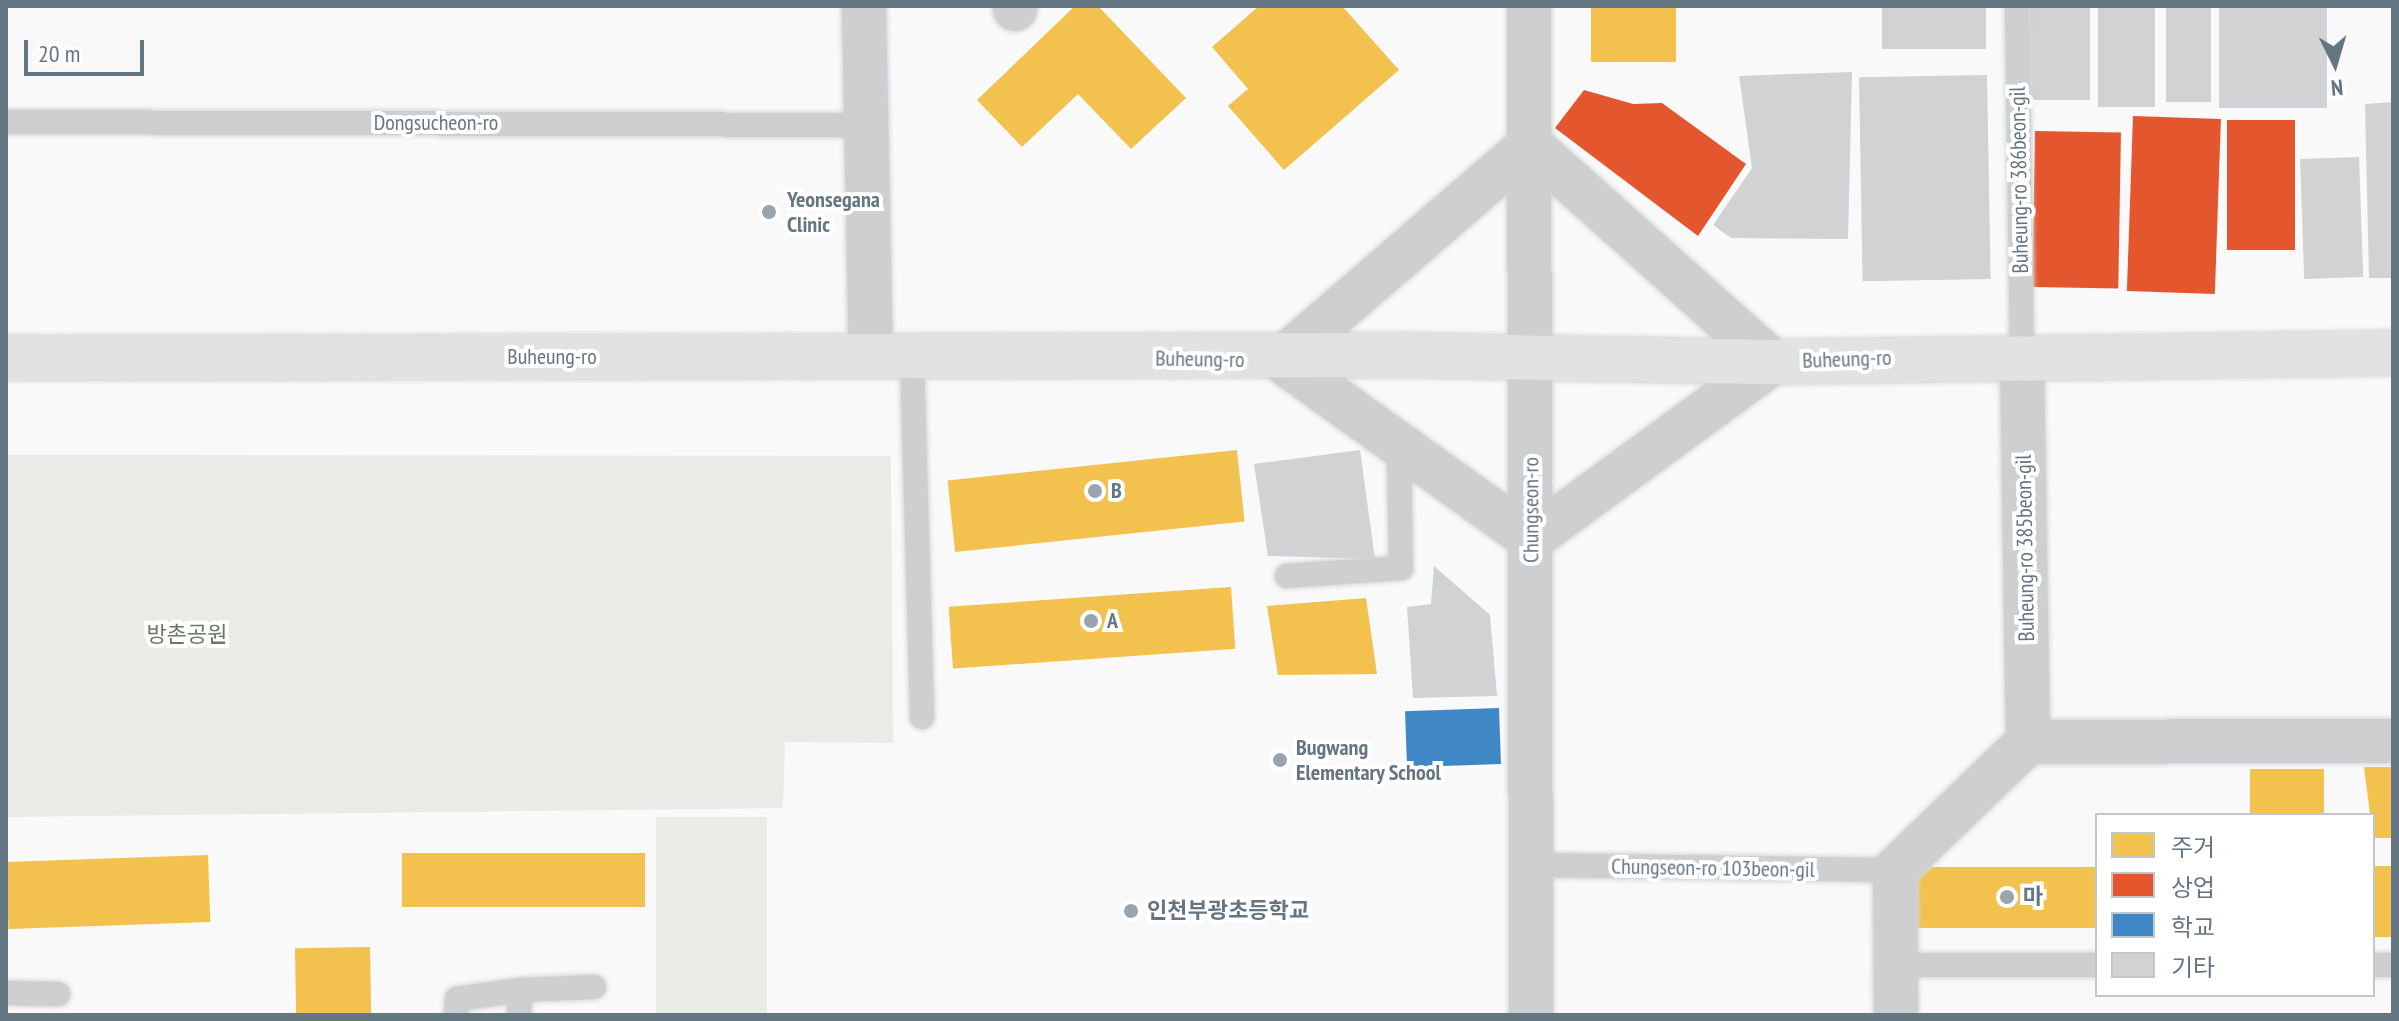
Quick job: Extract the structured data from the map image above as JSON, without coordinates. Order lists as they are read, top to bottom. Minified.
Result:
{"streets":{"main road":["Buheung-ro"],"street":["Chungseon-ro","Buheung-ro 385beon-gil"],"lane":["Dongsucheon-ro","Buheung-ro 386beon-gil","Chungseon-ro 103beon-gil"]},"crossings":[["Buheung-ro 386beon-gil","Buheung-ro"],["Buheung-ro 386beon-gil","Buheung-ro 385beon-gil"],["Buheung-ro","Chungseon-ro"],["Buheung-ro","Buheung-ro 385beon-gil"],["Chungseon-ro","Chungseon-ro 103beon-gil"]],"parks":["방촌공원"],"places":["Yeonsegana Clinic","B","A","Bugwang Elementary School","마","인천부광초등학교"],"legend":["주거","상업","학교","기타"],"scale_bar":"20 m","north":"bottom"}
